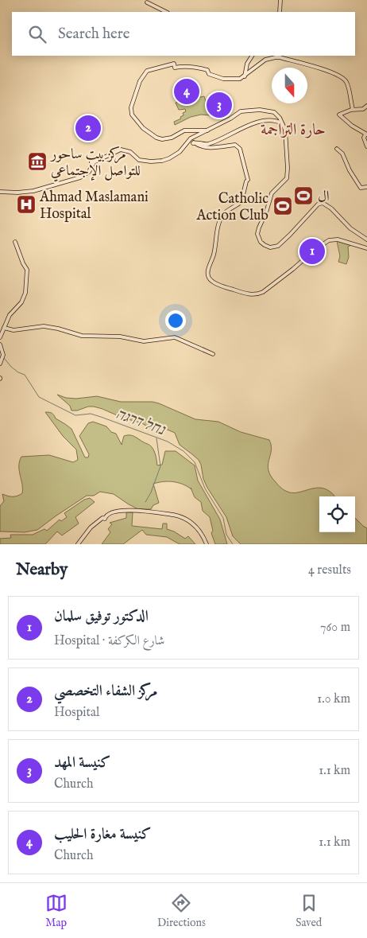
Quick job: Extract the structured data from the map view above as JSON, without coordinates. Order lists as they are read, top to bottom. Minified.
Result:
{"districts":["حارة التراجمة"],"water":["נחל דרגה"],"places":{"museum":["مركز بيت ساحور للتواصل الإجتماعي"],"sports":["ال","Catholic Action Club"],"hospital":["Ahmad Maslamani Hospital"]},"north":"bottom","page":{"search":"Search here","pins":["4","3","2","1"],"heading":["Nearby","4 results"],"list":[{"mark":"1","name":"الدكتور توفيق سلمان","note":"Hospital · شارع الكركفة","value":"760 m"},{"mark":"2","name":"مركز الشفاء التخصصي","note":"Hospital","value":"1.0 km"},{"mark":"3","name":"كنيسة المهد","note":"Church","value":"1.1 km"},{"mark":"4","name":"كنيسة مغارة الحليب","note":"Church","value":"1.1 km"}],"nav":["Map","Directions","Saved"]}}
